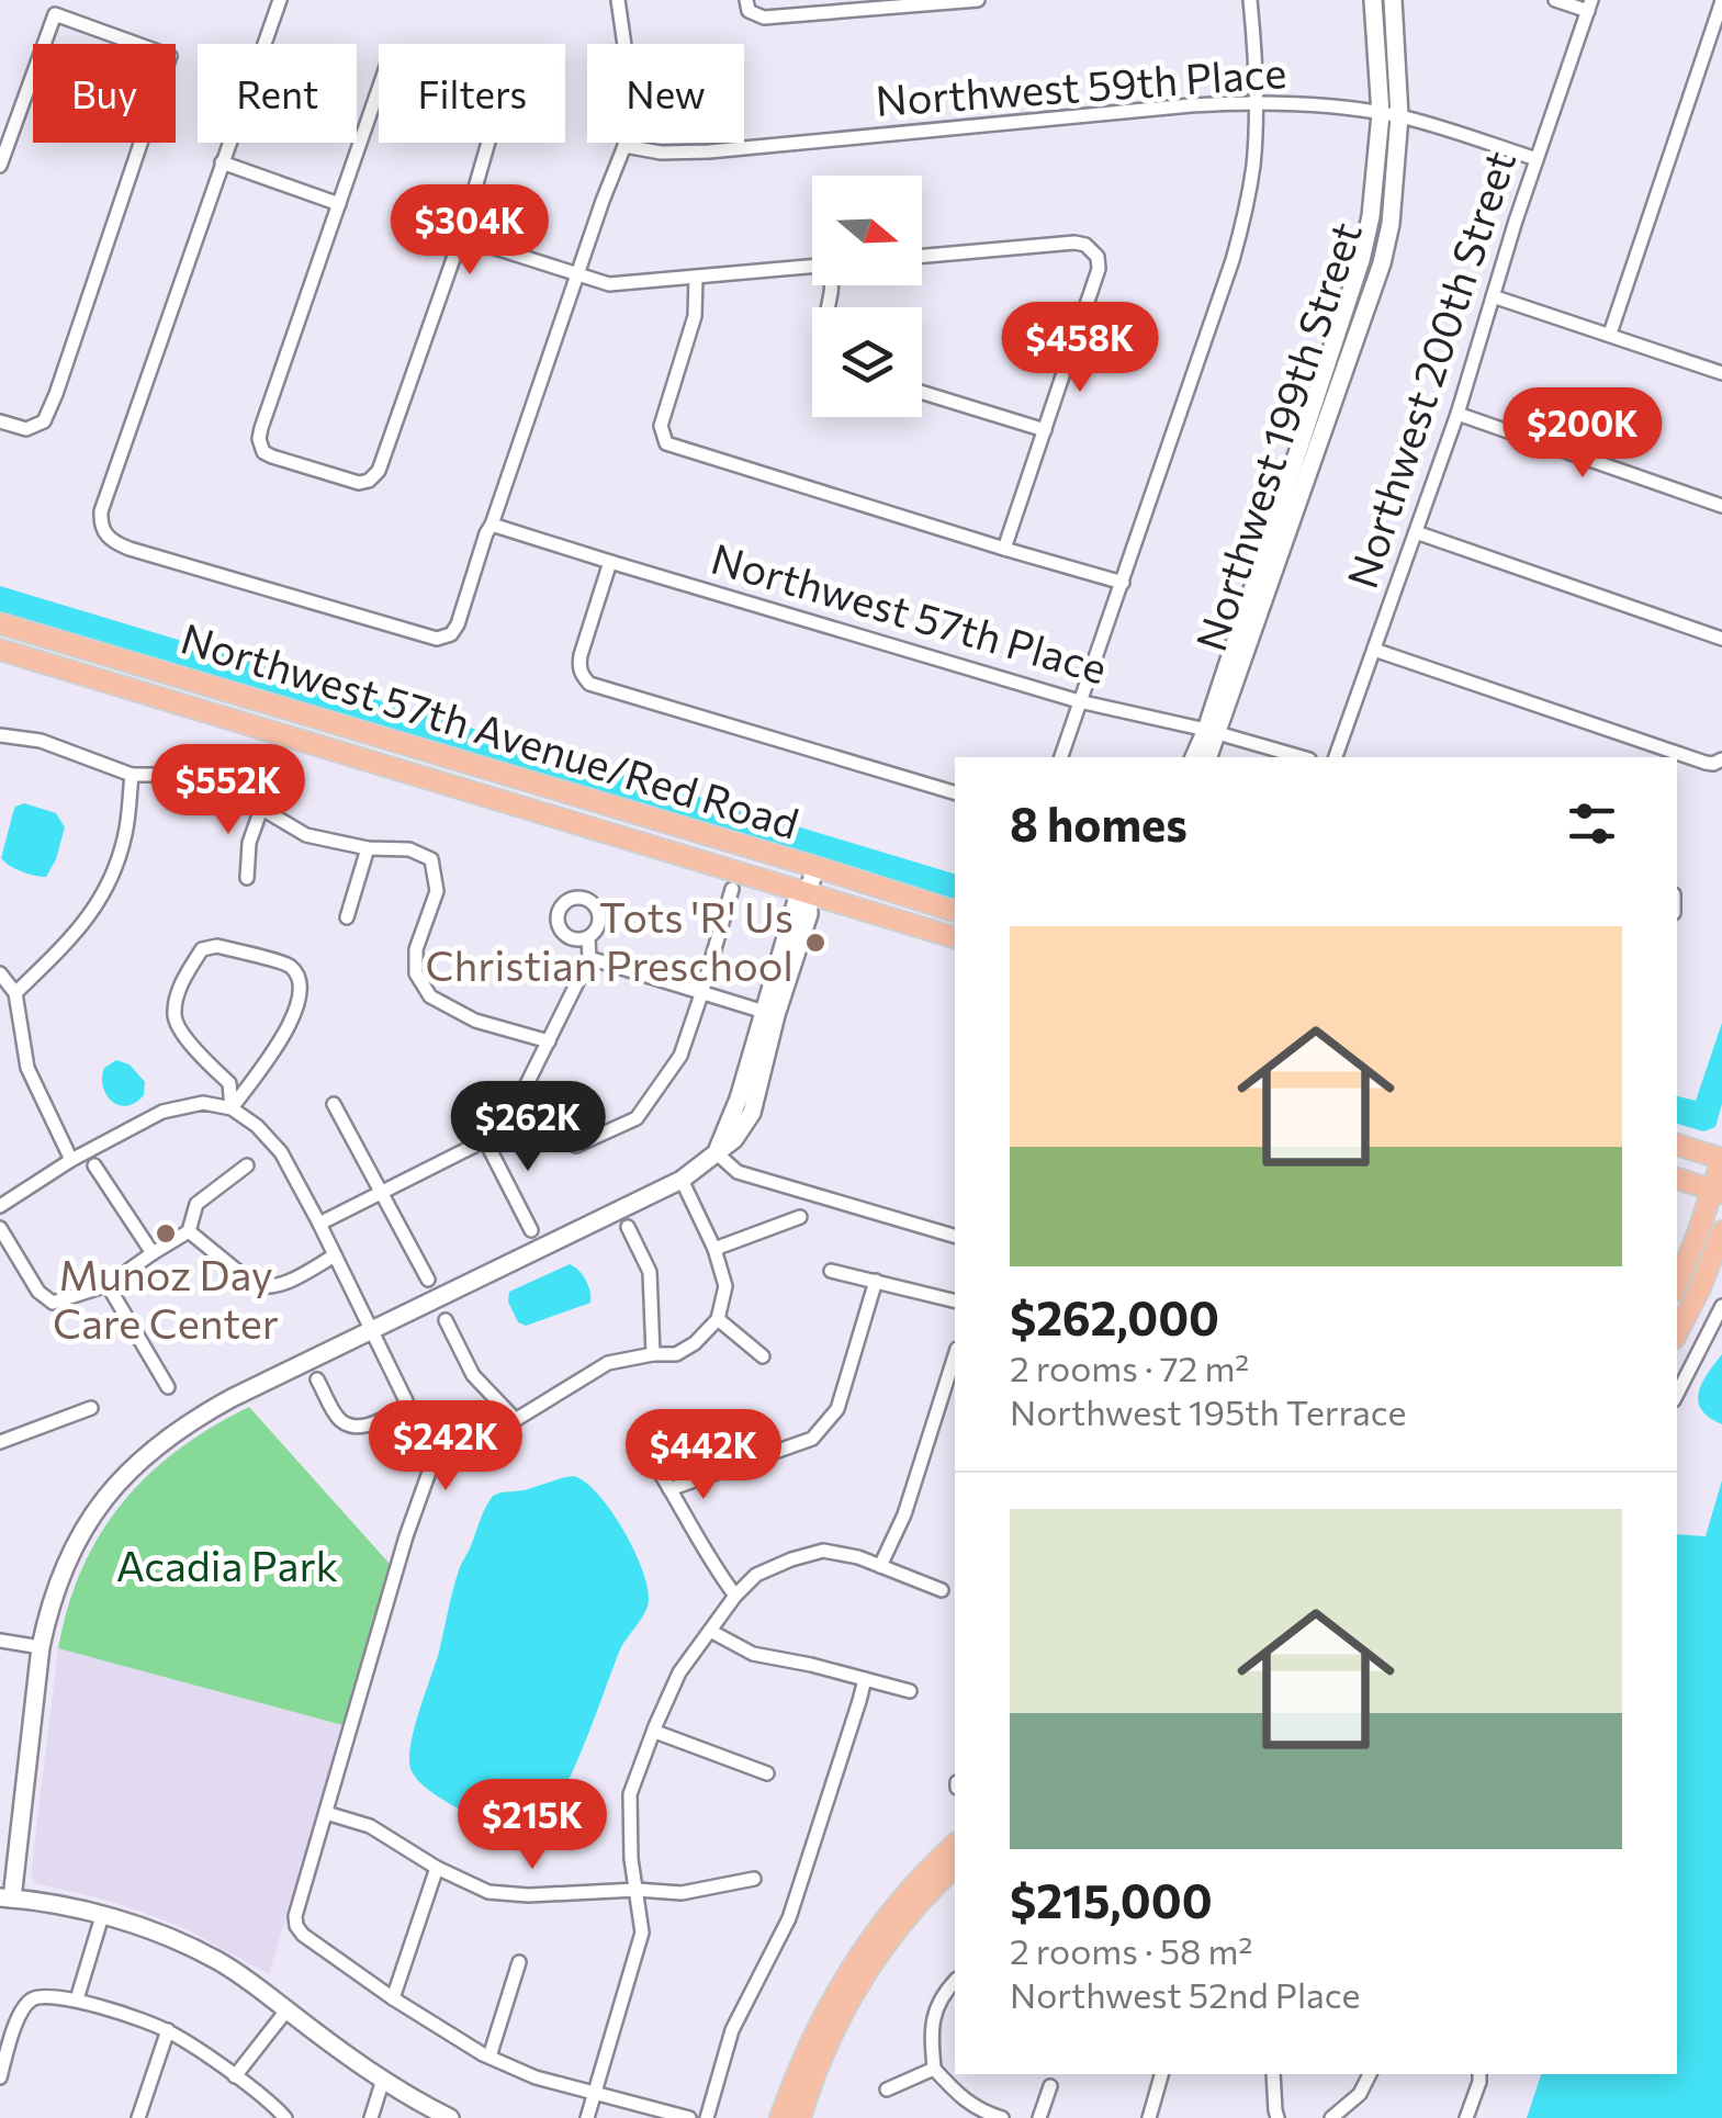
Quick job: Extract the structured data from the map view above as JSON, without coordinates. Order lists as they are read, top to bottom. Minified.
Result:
{"streets":{"main road":["Northwest 57th Avenue/Red Road"],"street":["Northwest 59th Place","Northwest 200th Street","Northwest 199th Street","Northwest 57th Place"]},"crossings":[["Northwest 59th Place","Northwest 200th Street"],["Northwest 59th Place","Northwest 199th Street"],["Northwest 199th Street","Northwest 57th Place"]],"parks":["Acadia Park"],"places":["Tots 'R' Us Christian Preschool","Munoz Day Care Center"],"north":"right","page":{"chip":["Buy","Rent","Filters","New"],"price":["$304K","$458K","$200K","$552K","$262K","$242K","$442K","$215K"],"heading":"8 homes","list":[{"name":"$262,000","note":"2 rooms · 72 m² · Northwest 195th Terrace"},{"name":"$215,000","note":"2 rooms · 58 m² · Northwest 52nd Place"}]}}
